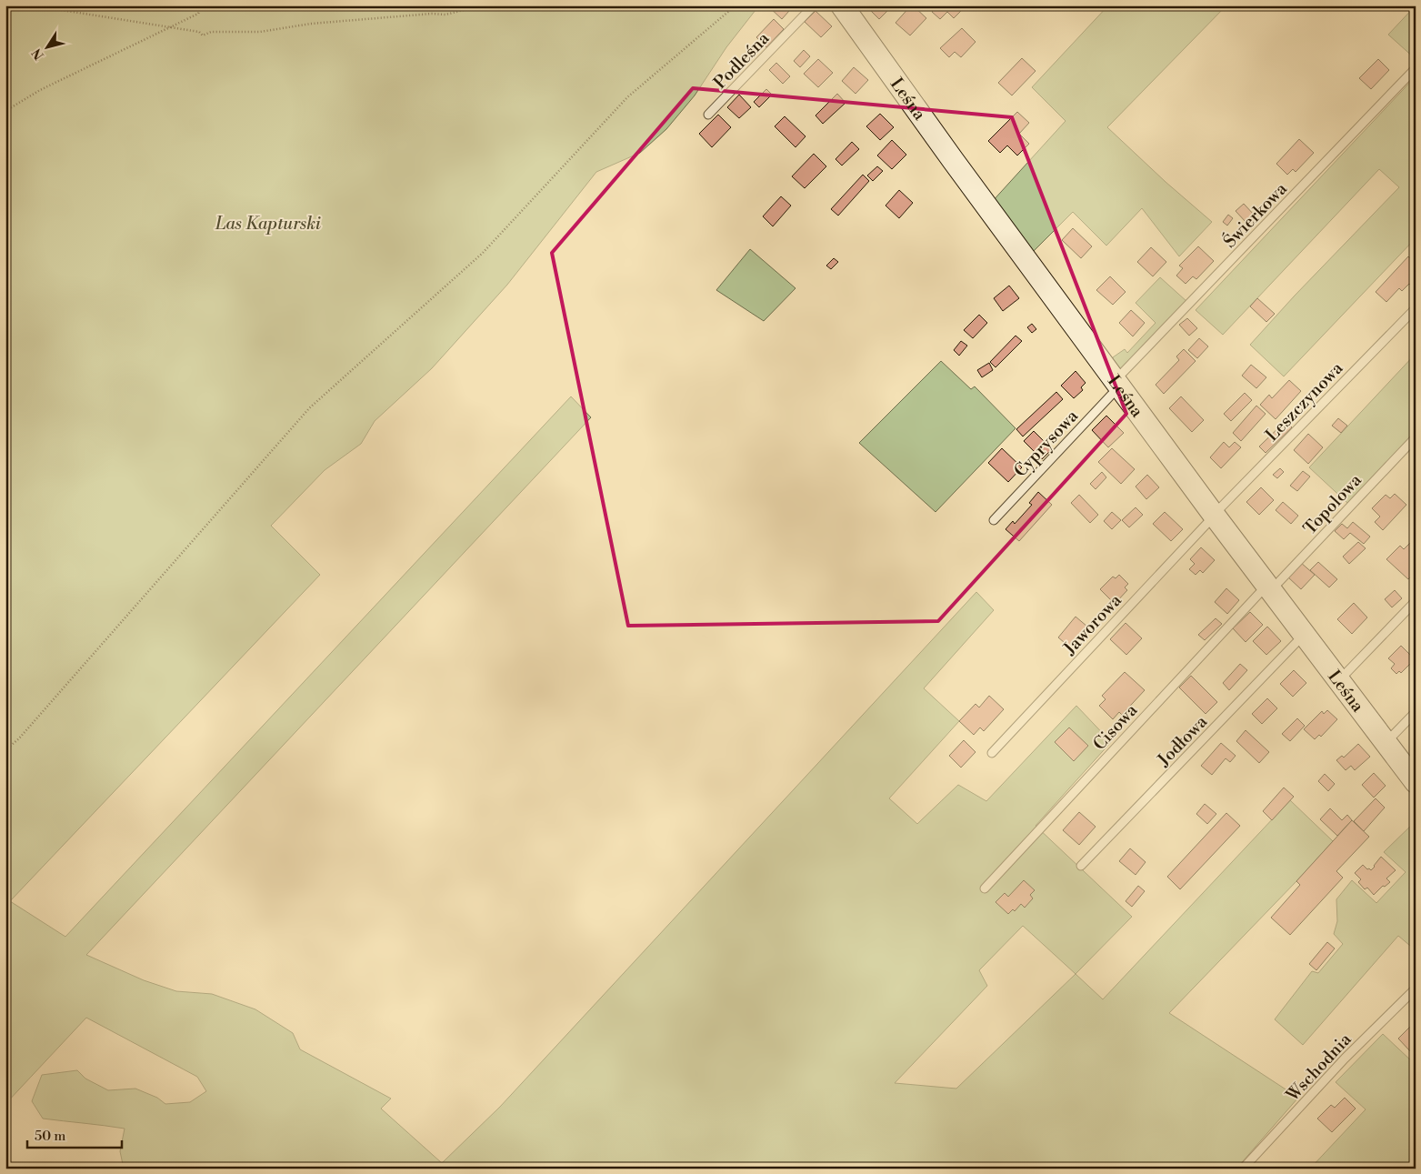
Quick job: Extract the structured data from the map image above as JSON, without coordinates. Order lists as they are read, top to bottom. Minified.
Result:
{"streets":{"street":["Leśna"],"lane":["Podleśna","Świerkowa","Leszczynowa","Cyprysowa","Topolowa","Jaworowa","Cisowa","Jodłowa","Wschodnia"]},"crossings":[["Leśna","Świerkowa"],["Leśna","Leszczynowa"],["Leśna","Cyprysowa"],["Leśna","Topolowa"],["Leśna","Jaworowa"],["Leśna","Cisowa"],["Leśna","Jodłowa"],["Świerkowa","Cyprysowa"],["Leszczynowa","Jaworowa"],["Topolowa","Cisowa"]],"parks":["Las Kapturski"],"scale_bar":"50 m","north":"bottom left"}
